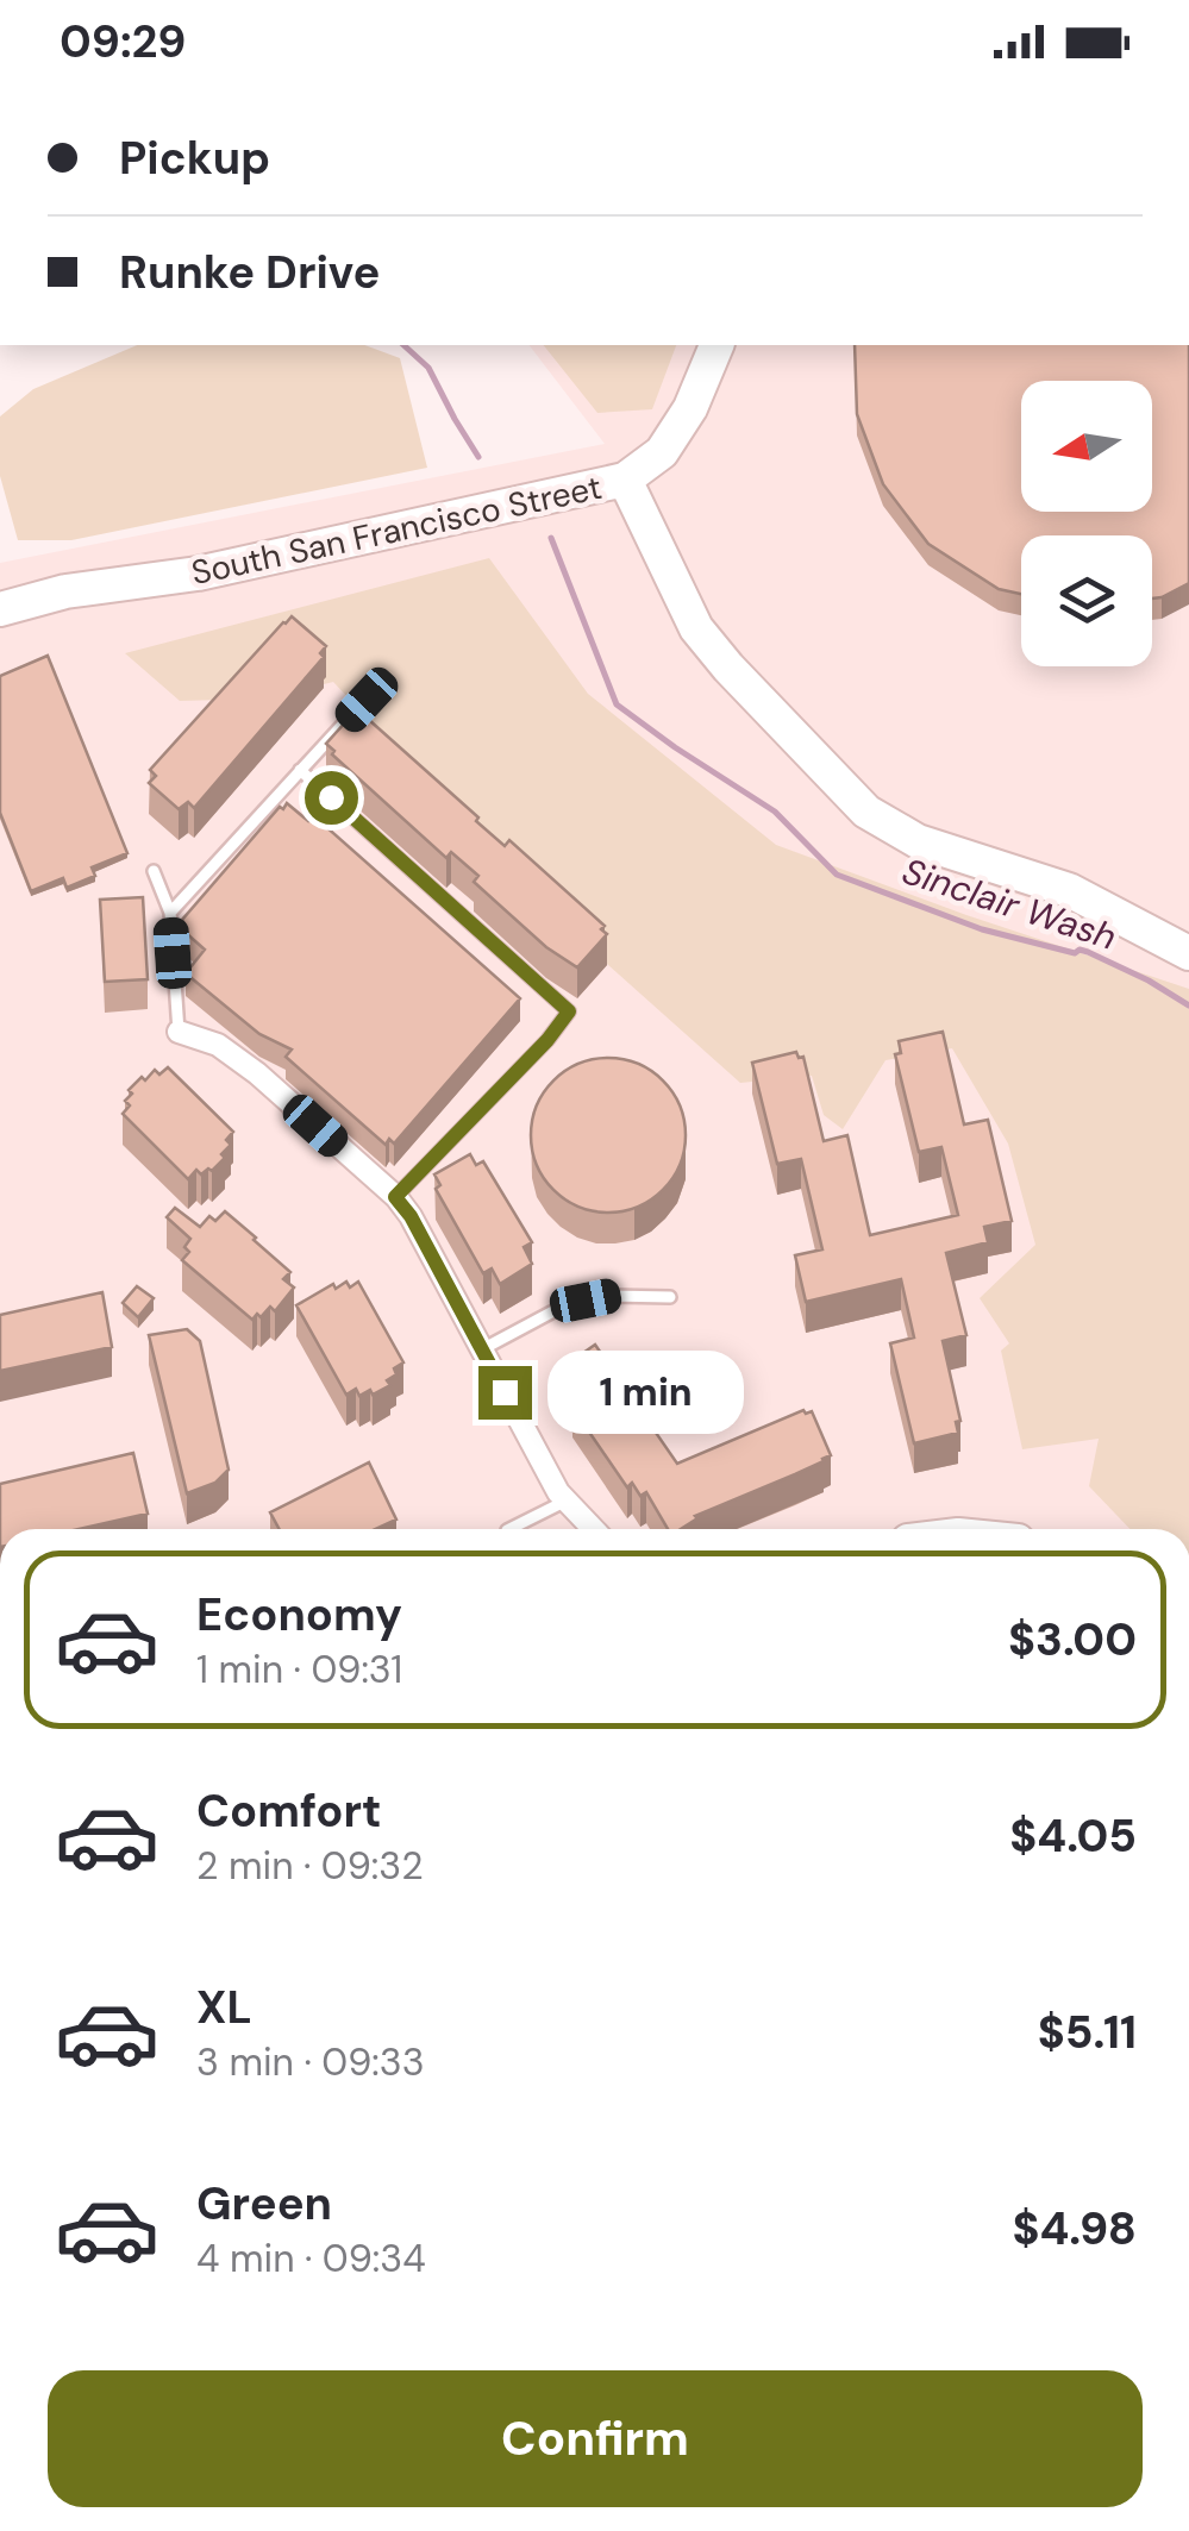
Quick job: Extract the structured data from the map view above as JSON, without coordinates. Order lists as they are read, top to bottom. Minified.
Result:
{"streets":{"street":["South San Francisco Street"]},"water":["Sinclair Wash"],"north":"left","page":{"status":"09:29","banner":["Pickup","Runke Drive"],"bubble":"1 min","list":[{"name":"Economy","note":"1 min · 09:31","value":"$3.00"},{"name":"Comfort","note":"2 min · 09:32","value":"$4.05"},{"name":"XL","note":"3 min · 09:33","value":"$5.11"},{"name":"Green","note":"4 min · 09:34","value":"$4.98"}],"buttons":"Confirm"}}
